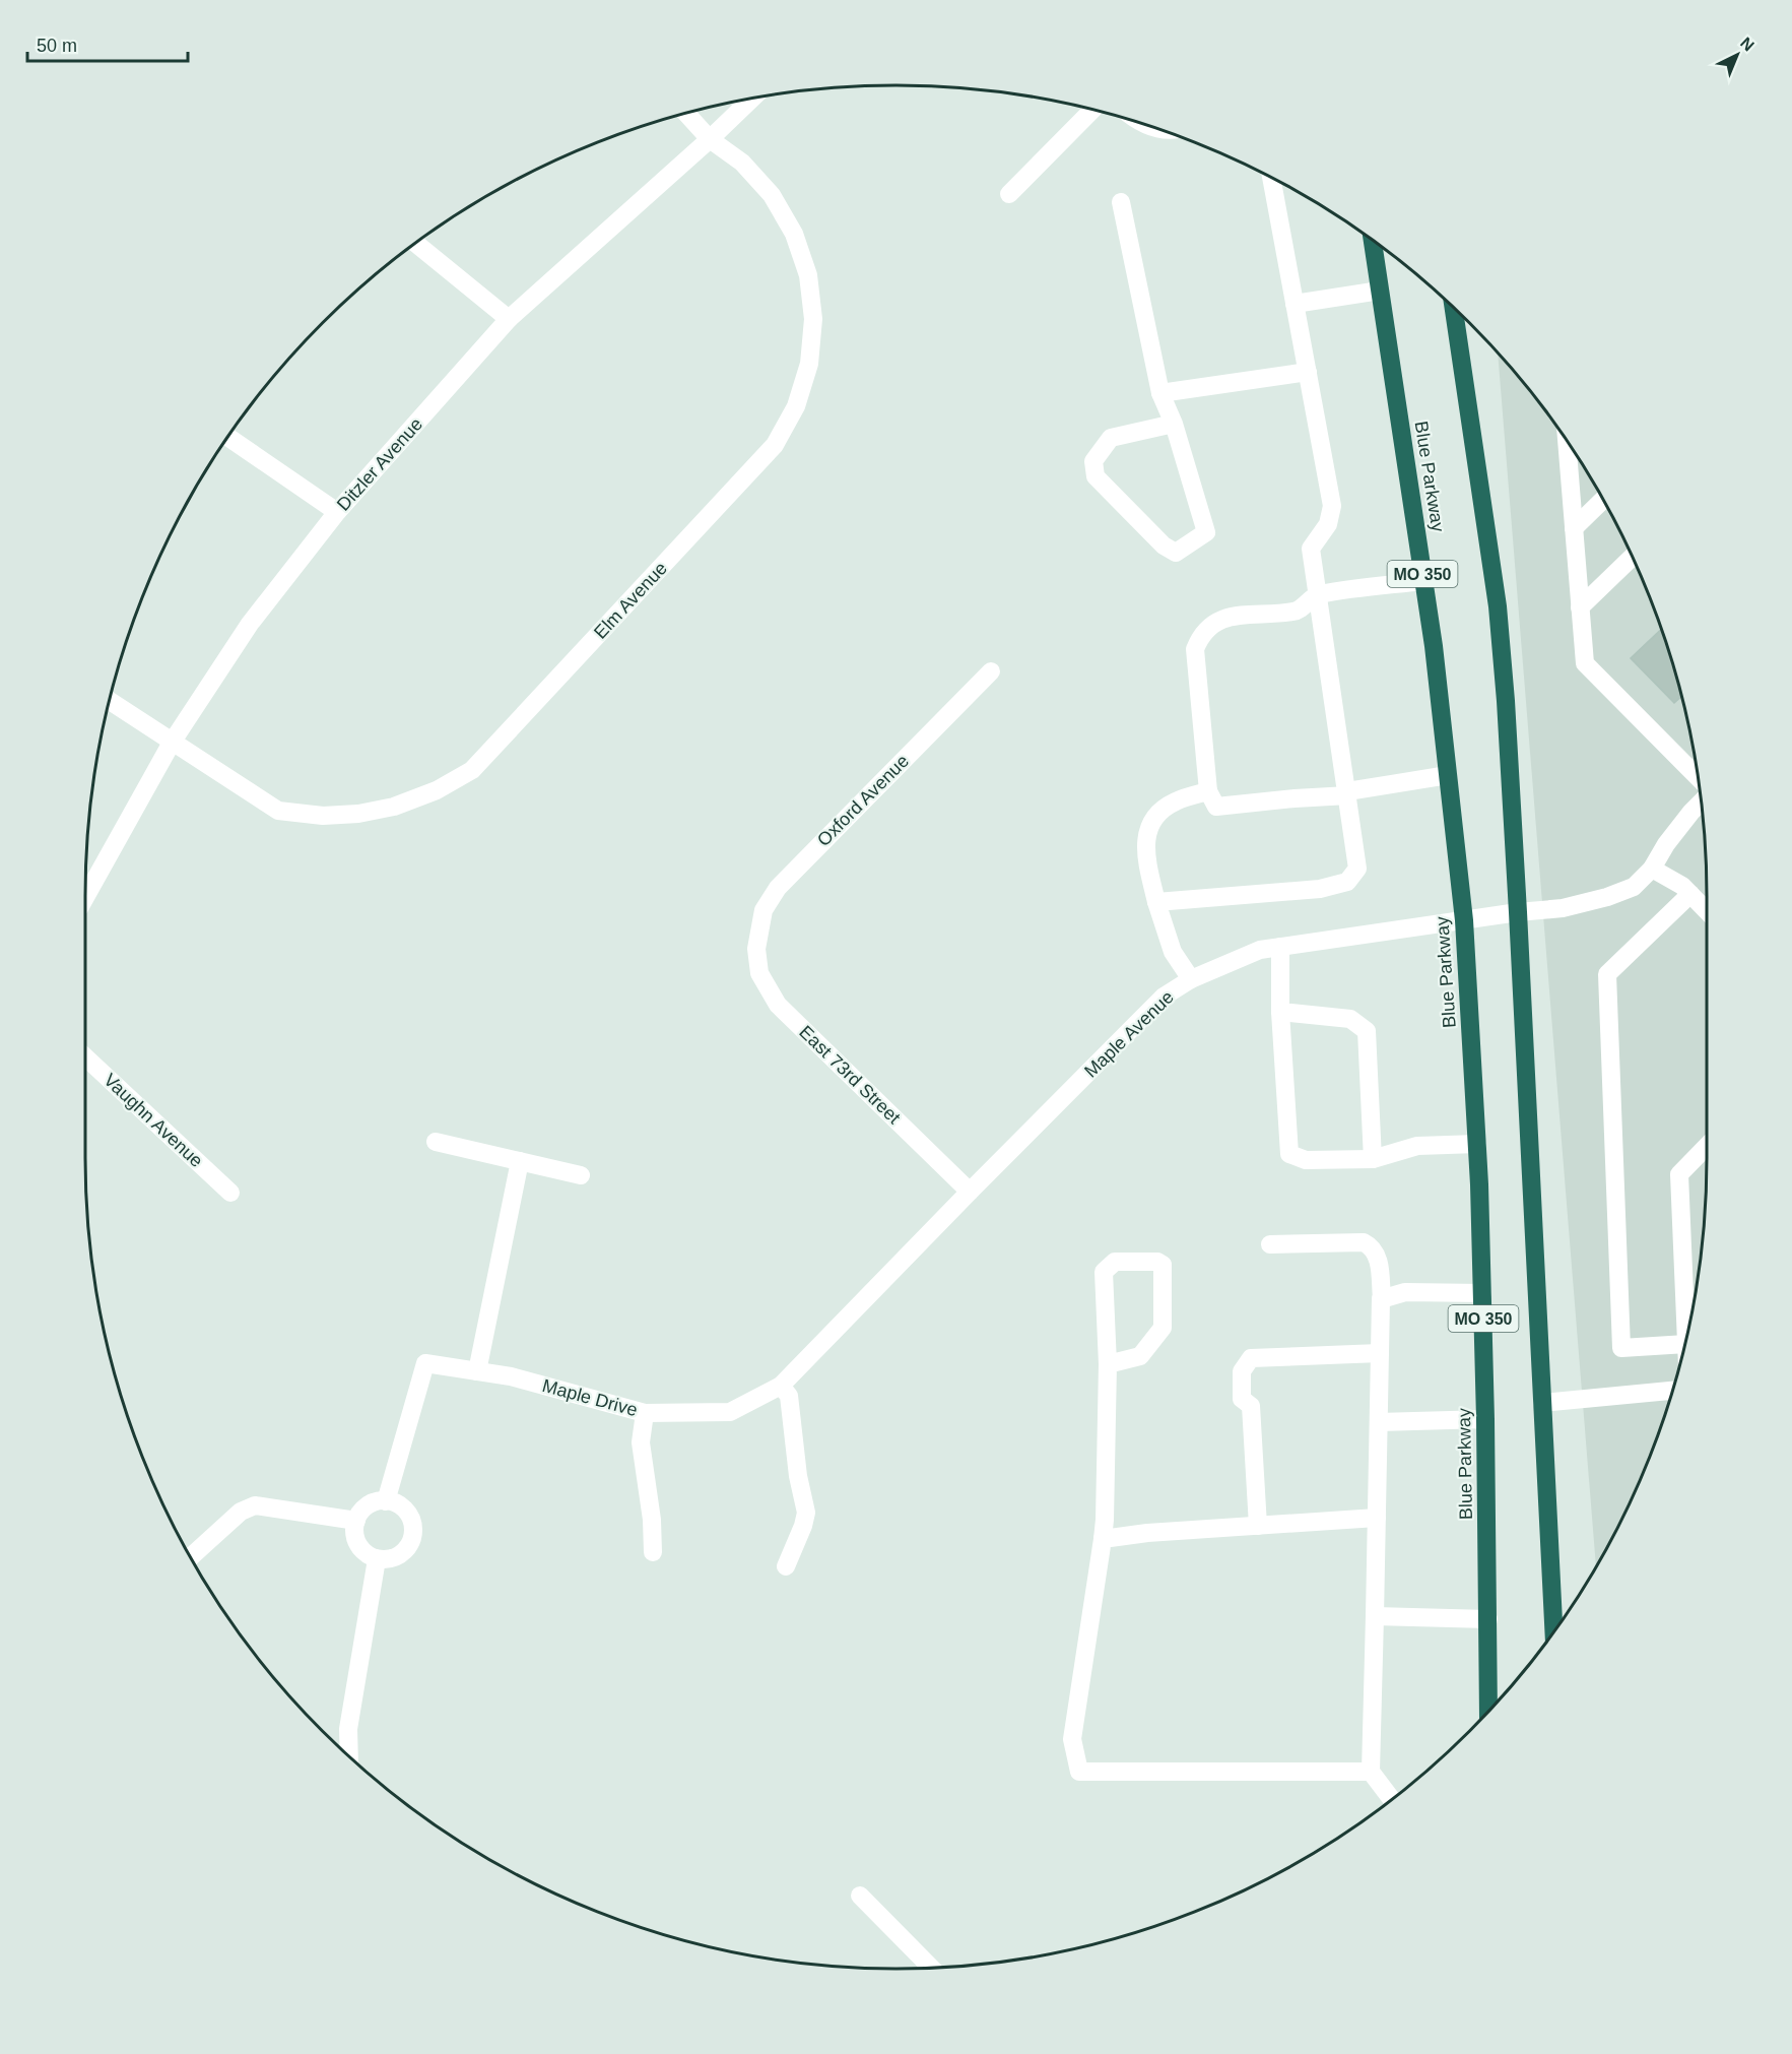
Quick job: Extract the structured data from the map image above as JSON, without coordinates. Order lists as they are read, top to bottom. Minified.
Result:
{"streets":{"highway":["Blue Parkway","MO 350"],"street":["Ditzler Avenue","Elm Avenue","Oxford Avenue","Maple Avenue","East 73rd Street","Vaughn Avenue","Maple Drive"]},"crossings":[["Ditzler Avenue","Elm Avenue"],["Blue Parkway","Maple Avenue"],["MO 350","Maple Avenue"],["Oxford Avenue","East 73rd Street"],["Maple Avenue","East 73rd Street"],["Maple Avenue","Maple Drive"]],"scale_bar":"50 m","north":"top right"}
